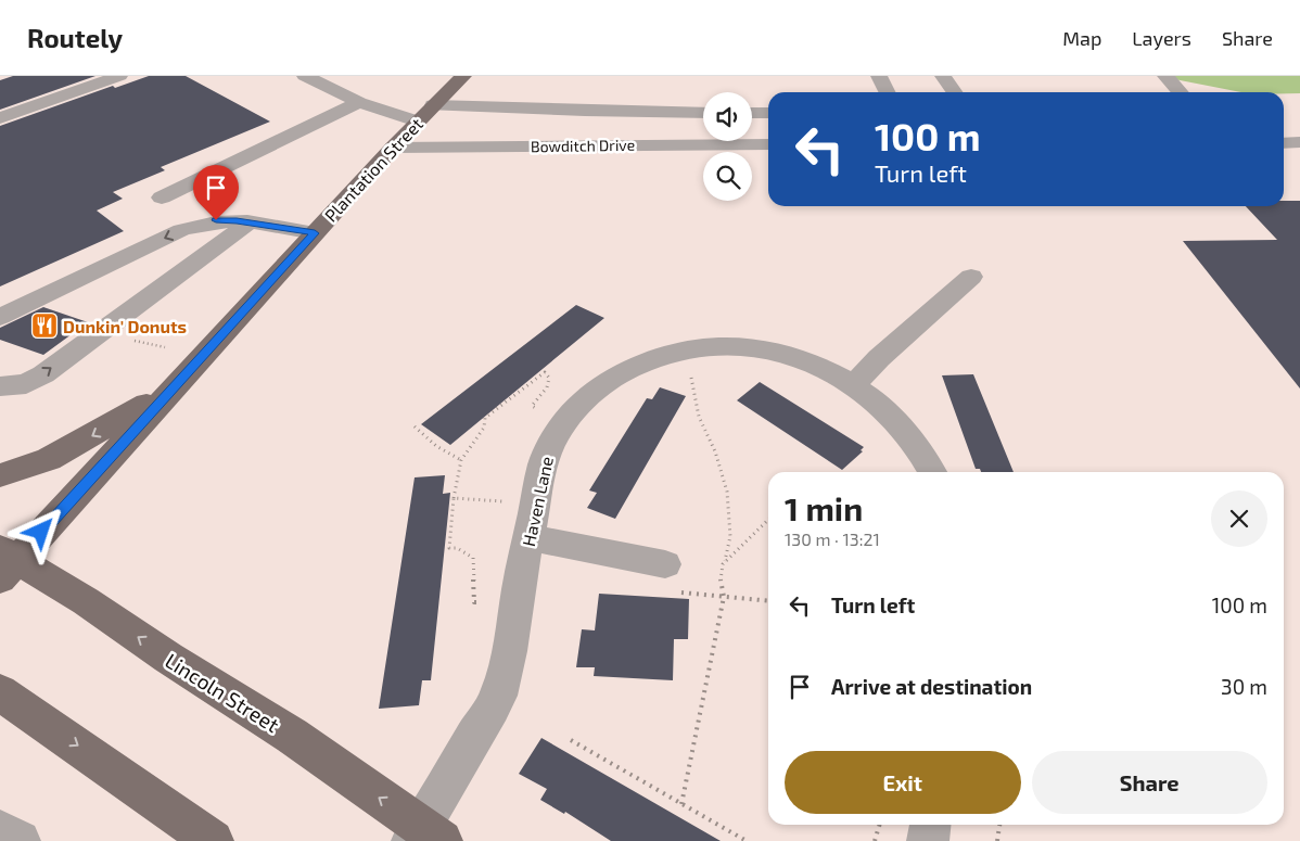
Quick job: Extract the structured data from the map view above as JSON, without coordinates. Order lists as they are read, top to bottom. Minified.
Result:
{"streets":{"main road":["Plantation Street","Lincoln Street"],"street":["Bowditch Drive","Haven Lane"]},"crossings":[["Bowditch Drive","Plantation Street"],["Plantation Street","Lincoln Street"],["Haven Lane","Lincoln Street"]],"places":{"restaurant":["Dunkin' Donuts"]},"page":{"header":"Routely","nav":["Map","Layers","Share"],"turn":["100 m","Turn left"],"heading":["1 min","130 m · 13:21"],"list":[{"name":"Turn left","value":"100 m"},{"name":"Arrive at destination","value":"30 m"}],"buttons":["Exit","Share"]}}
